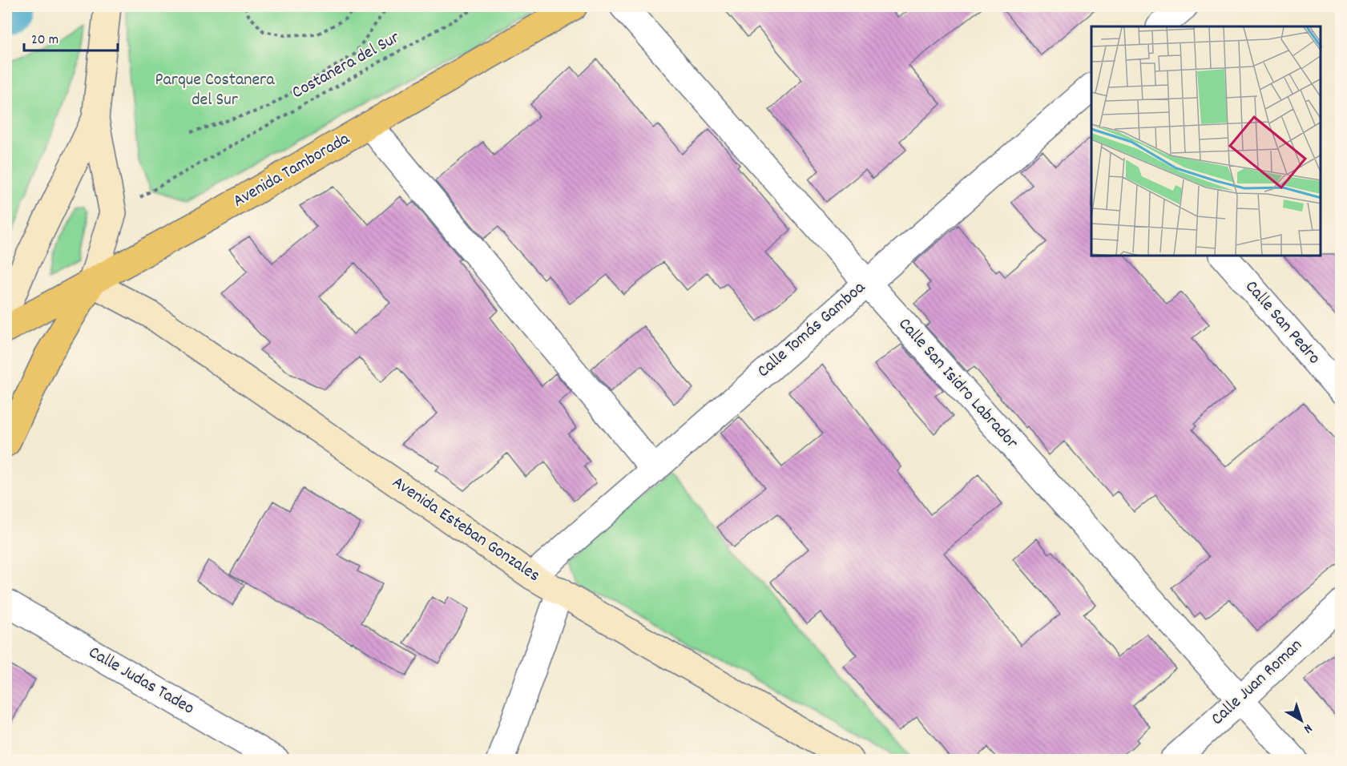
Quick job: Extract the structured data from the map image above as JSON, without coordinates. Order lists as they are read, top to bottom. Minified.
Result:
{"streets":{"main road":["Avenida Tamborada"],"street":["Calle San Pedro","Calle Tomás Gamboa","Calle San Isidro Labrador","Avenida Esteban Gonzales","Calle Judas Tadeo","Calle Juan Roman"],"path":["Costanera del Sur"]},"crossings":[["Avenida Tamborada","Avenida Esteban Gonzales"],["Calle Tomás Gamboa","Calle San Isidro Labrador"],["Calle Tomás Gamboa","Avenida Esteban Gonzales"],["Calle San Isidro Labrador","Calle Juan Roman"]],"parks":["Parque Costanera del Sur"],"scale_bar":"20 m","north":"bottom right"}
